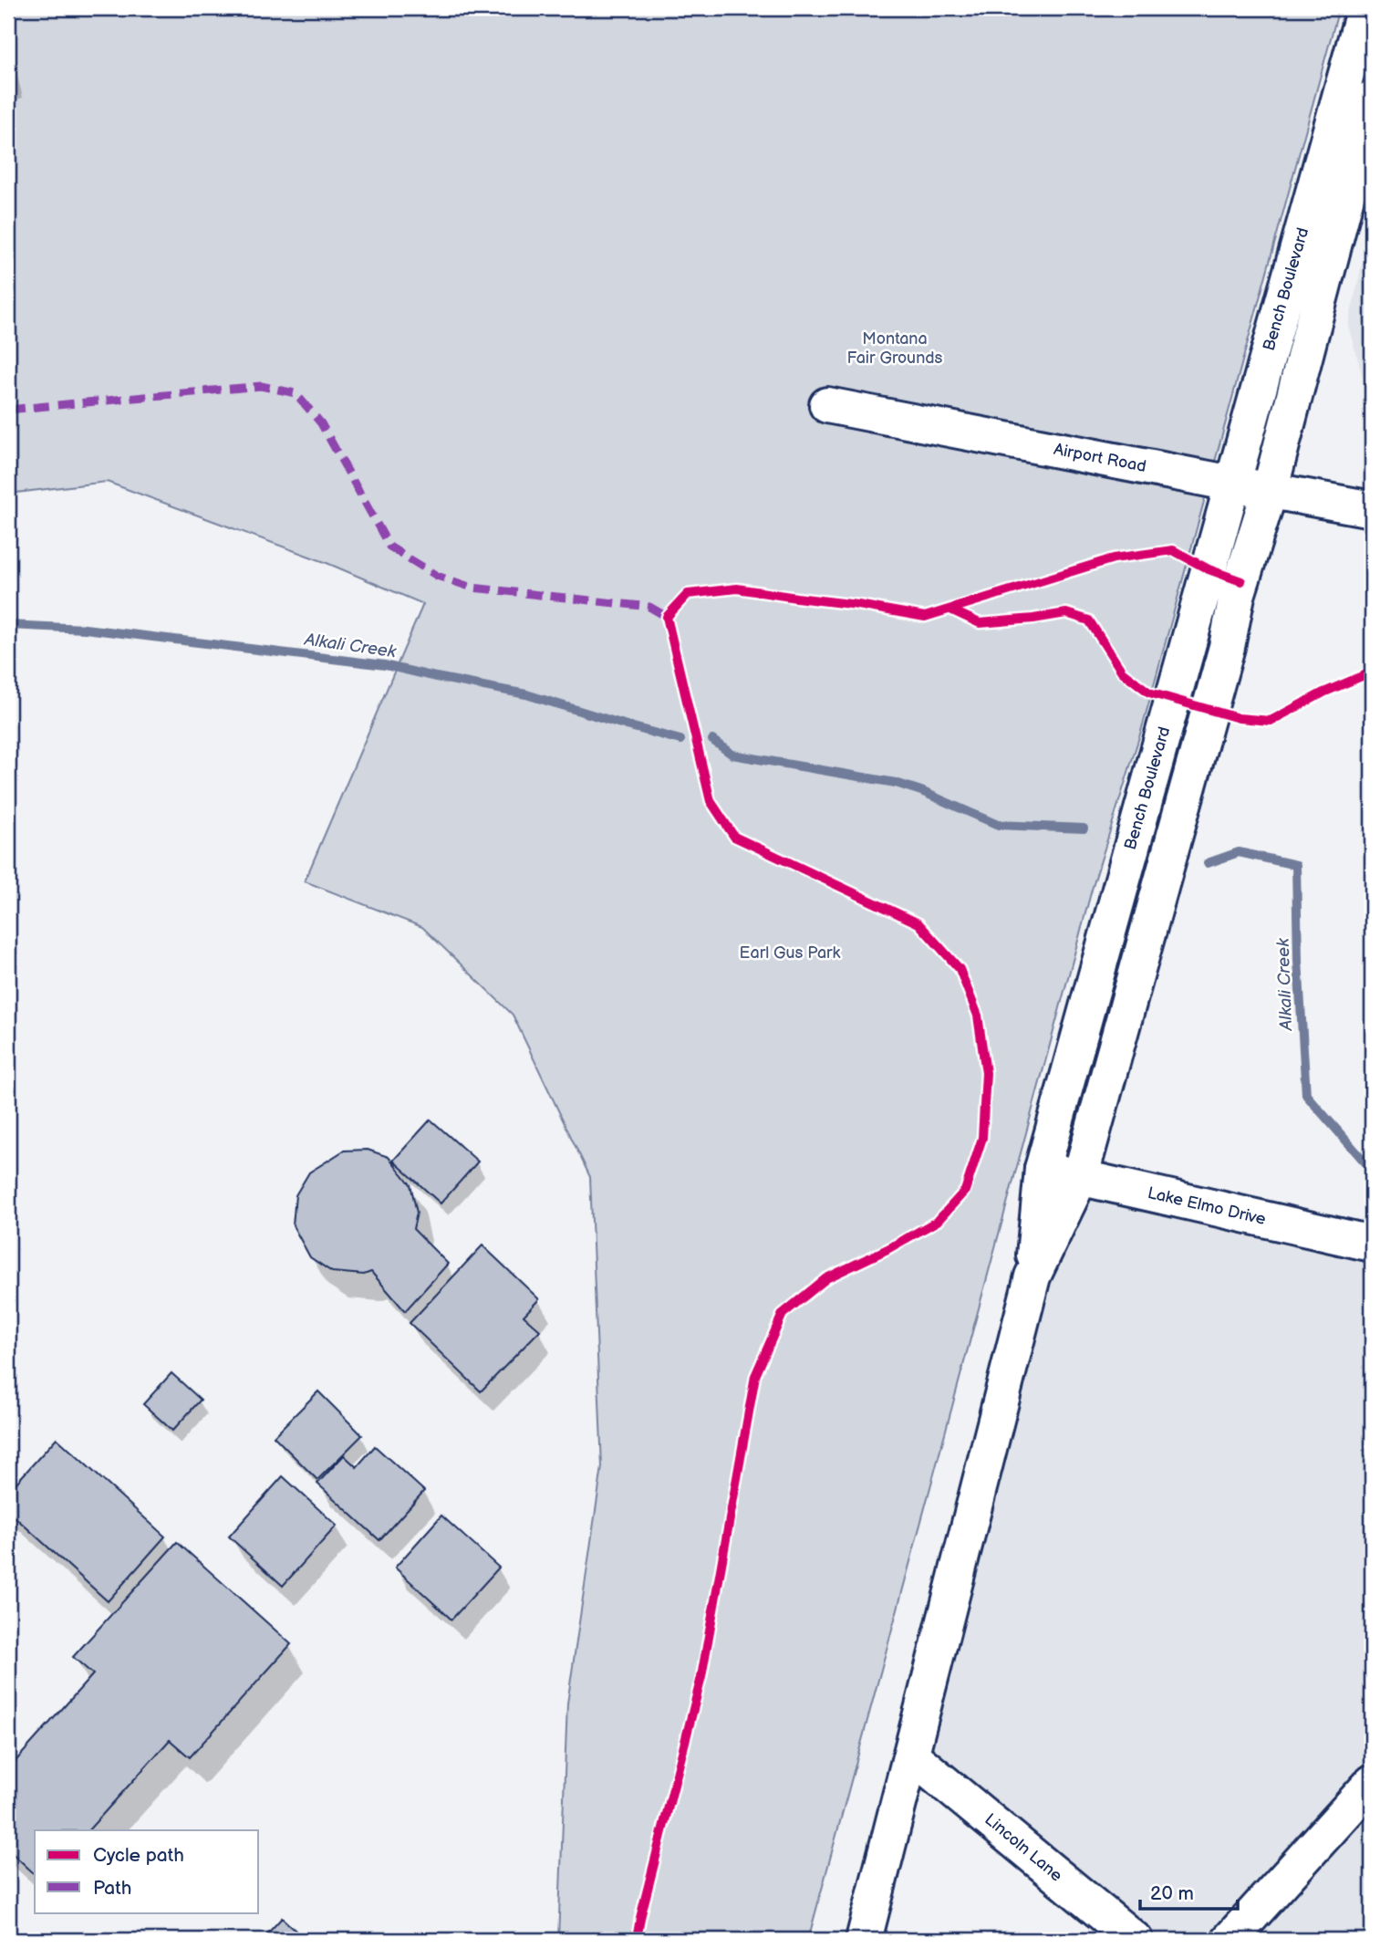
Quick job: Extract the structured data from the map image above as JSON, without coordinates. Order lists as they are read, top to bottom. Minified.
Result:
{"streets":{"main road":["Bench Boulevard","Airport Road","Lake Elmo Drive","Lincoln Lane"]},"crossings":[["Bench Boulevard","Airport Road"],["Bench Boulevard","Lake Elmo Drive"]],"water":["Alkali Creek"],"parks":["Montana Fair Grounds","Earl Gus Park"],"legend":["Cycle path","Path"],"scale_bar":"20 m"}
